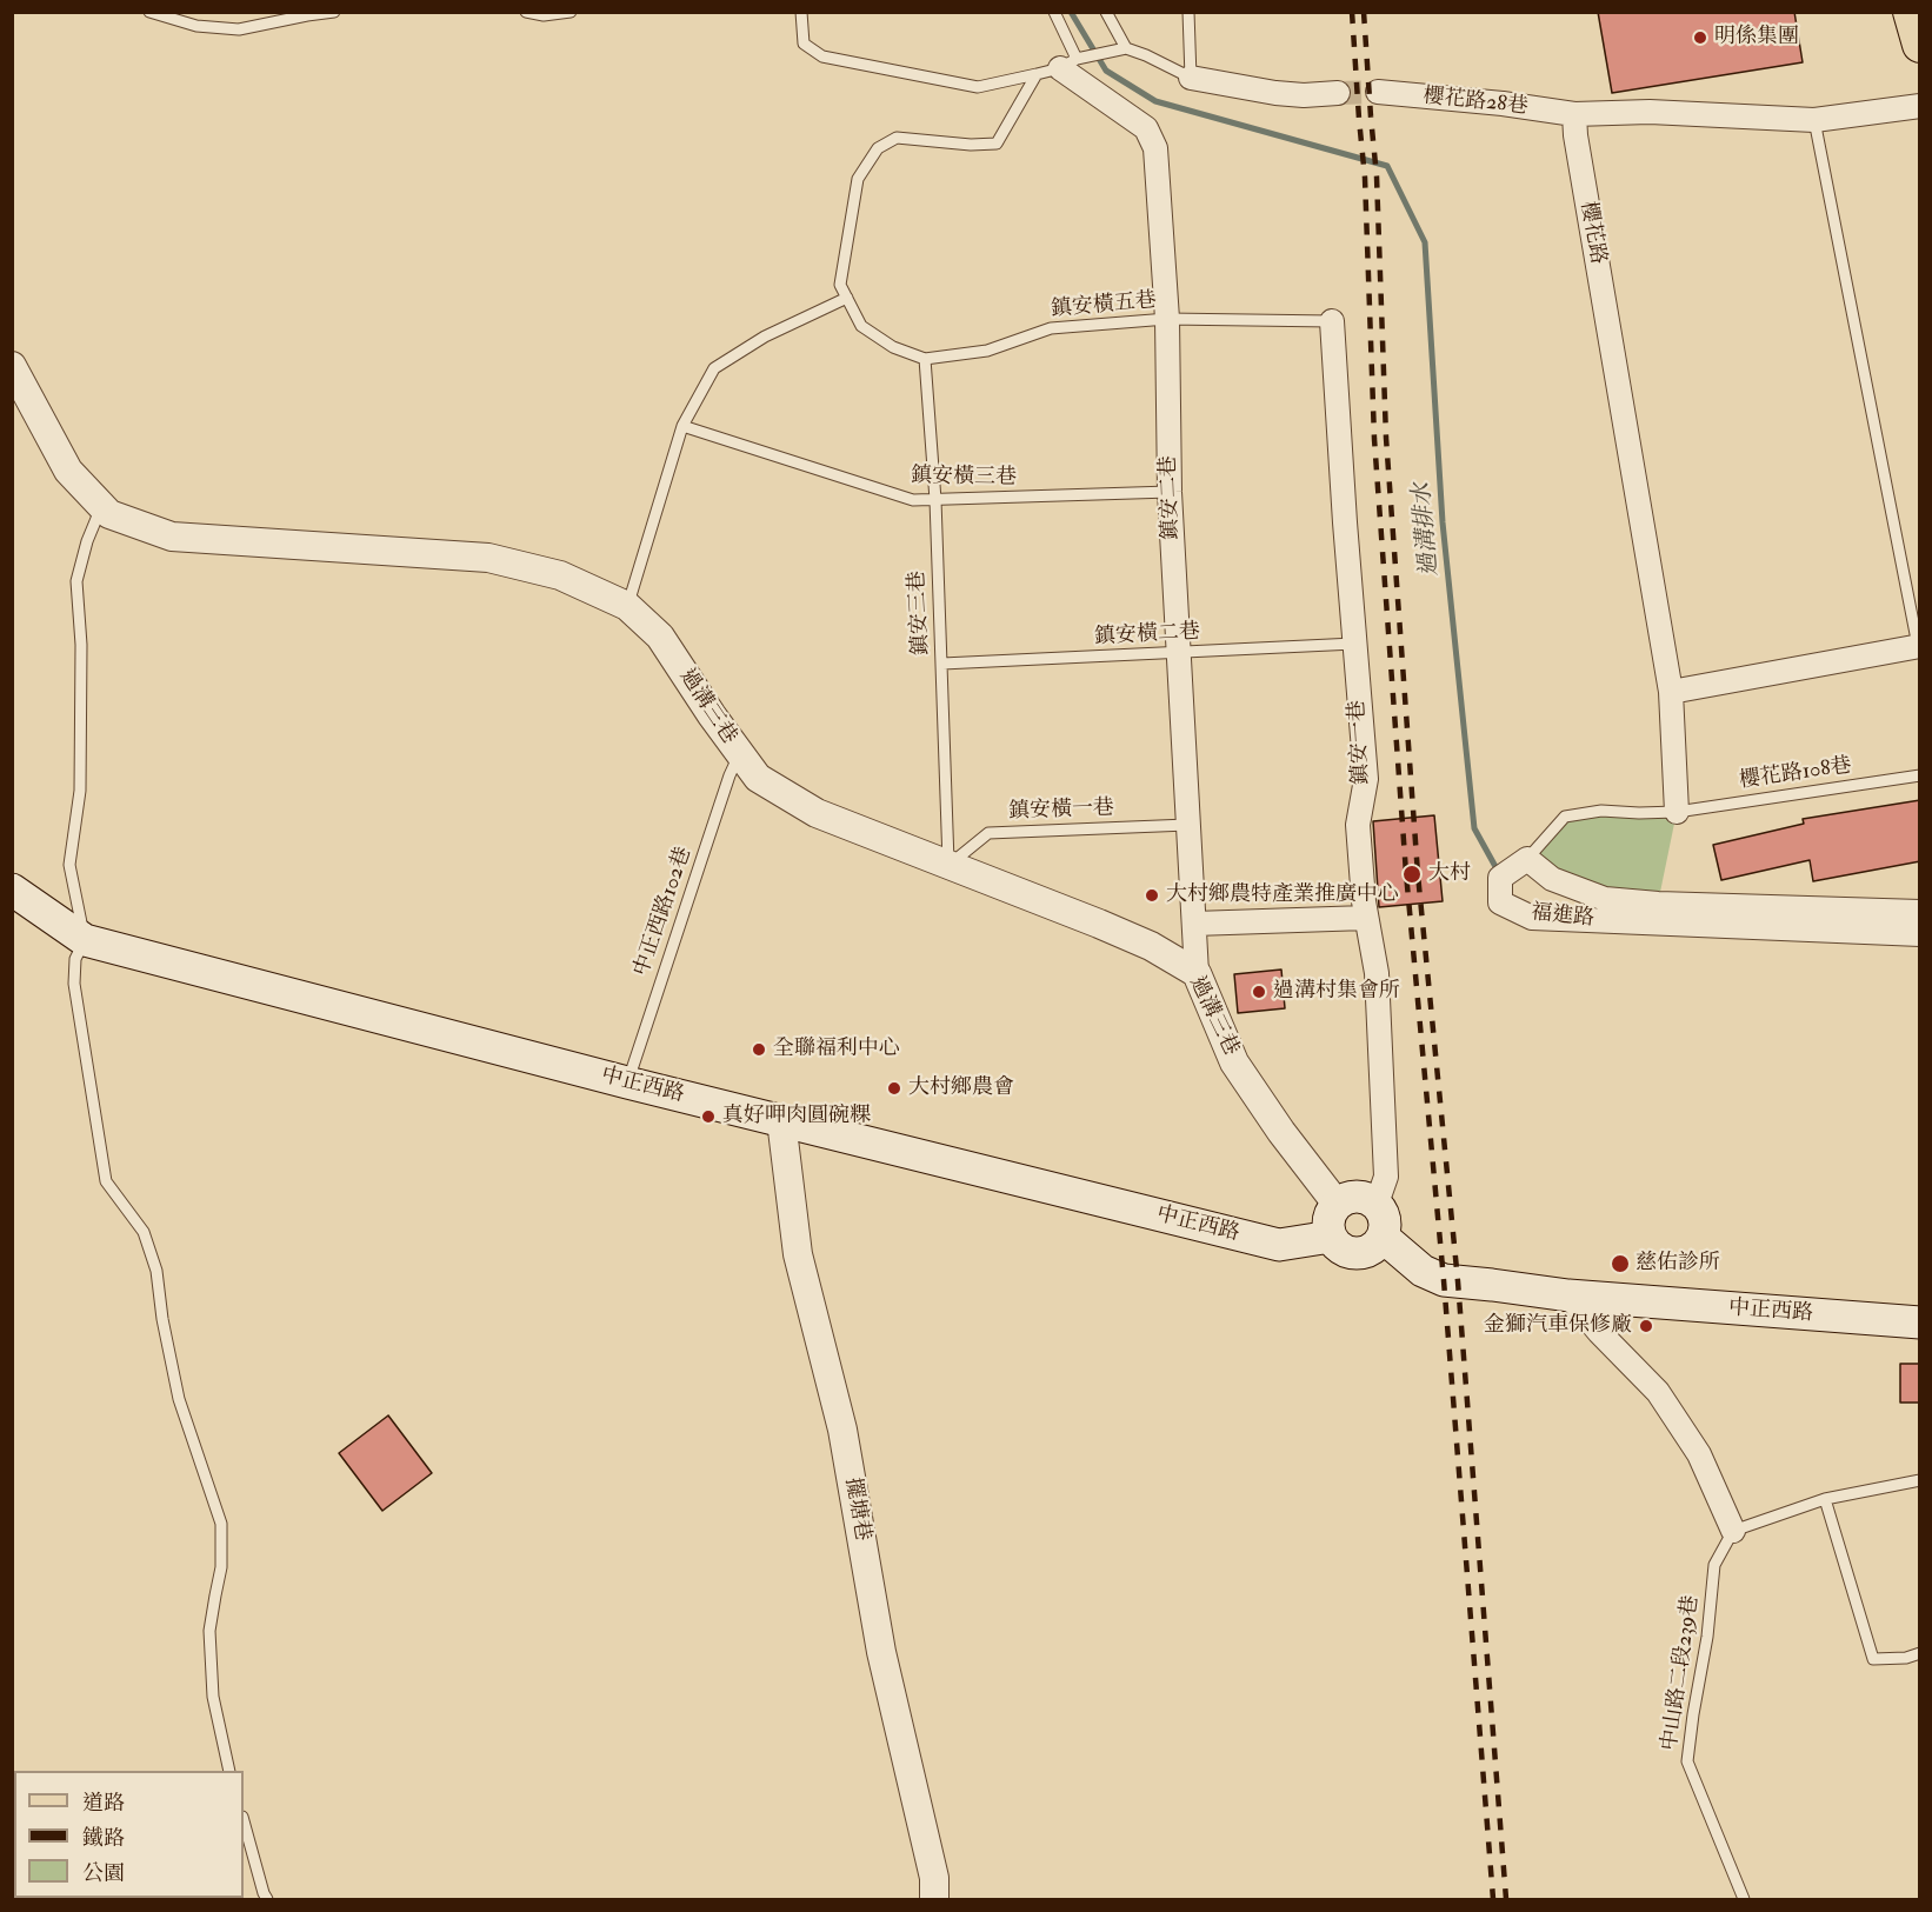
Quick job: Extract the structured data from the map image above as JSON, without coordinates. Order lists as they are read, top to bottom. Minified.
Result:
{"streets":{"main road":["中正西路"],"street":["櫻花路28巷","櫻花路","鎮安二巷","過溝三巷","鎮安一巷","福進路","擺塘巷"],"lane":["鎮安橫五巷","鎮安橫三巷","鎮安三巷","鎮安橫二巷","櫻花路108巷","鎮安橫一巷","中正西路102巷","中山路二段239巷"]},"crossings":[["櫻花路28巷","櫻花路"],["櫻花路","櫻花路108巷"],["鎮安橫五巷","鎮安二巷"],["鎮安橫五巷","鎮安三巷"],["鎮安橫五巷","鎮安一巷"],["鎮安橫三巷","鎮安二巷"],["鎮安橫三巷","鎮安三巷"],["鎮安二巷","鎮安橫二巷"],["鎮安二巷","過溝三巷"],["鎮安二巷","鎮安橫一巷"],["鎮安三巷","鎮安橫二巷"],["鎮安三巷","過溝三巷"],["鎮安三巷","鎮安橫一巷"],["鎮安橫二巷","鎮安一巷"],["過溝三巷","鎮安一巷"],["過溝三巷","鎮安橫一巷"],["過溝三巷","中正西路102巷"],["過溝三巷","中正西路"],["鎮安一巷","中正西路"],["櫻花路108巷","福進路"],["中正西路102巷","中正西路"],["中正西路","擺塘巷"]],"water":["過溝排水"],"places":["明係集團","大村","大村鄉農特產業推廣中心","過溝村集會所","全聯福利中心","大村鄉農會","真好呷肉圓碗粿","慈佑診所","金獅汽車保修廠"],"legend":["道路","鐵路","公園"]}
